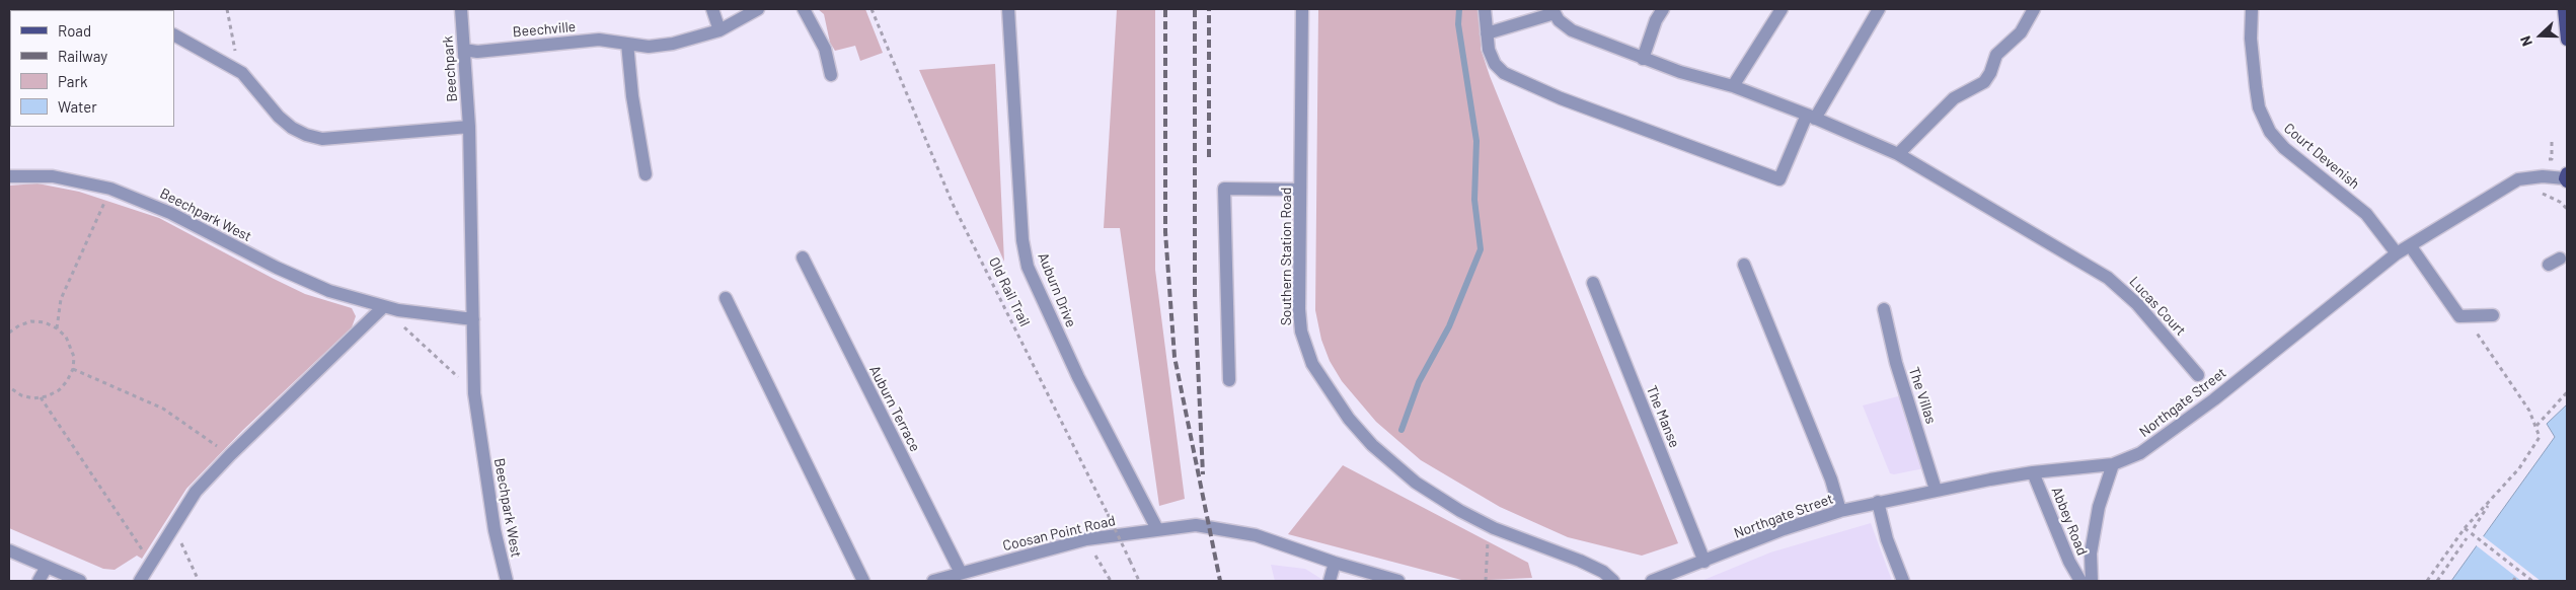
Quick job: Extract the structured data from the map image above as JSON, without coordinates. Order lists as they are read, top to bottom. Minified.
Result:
{"streets":{"street":["Beechville","Beechpark","Court Devenish","Beechpark West","Southern Station Road","Auburn Drive","Lucas Court","The Villas","Northgate Street","Auburn Terrace","The Manse","Abbey Road","Coosan Point Road"],"path":["Old Rail Trail"]},"crossings":[["Beechville","Beechpark"],["Beechpark","Beechpark West"],["Court Devenish","Northgate Street"],["Auburn Drive","Coosan Point Road"],["The Villas","Northgate Street"],["Northgate Street","The Manse"],["Northgate Street","Abbey Road"],["Auburn Terrace","Coosan Point Road"]],"legend":["Road","Railway","Park","Water"],"north":"left"}
